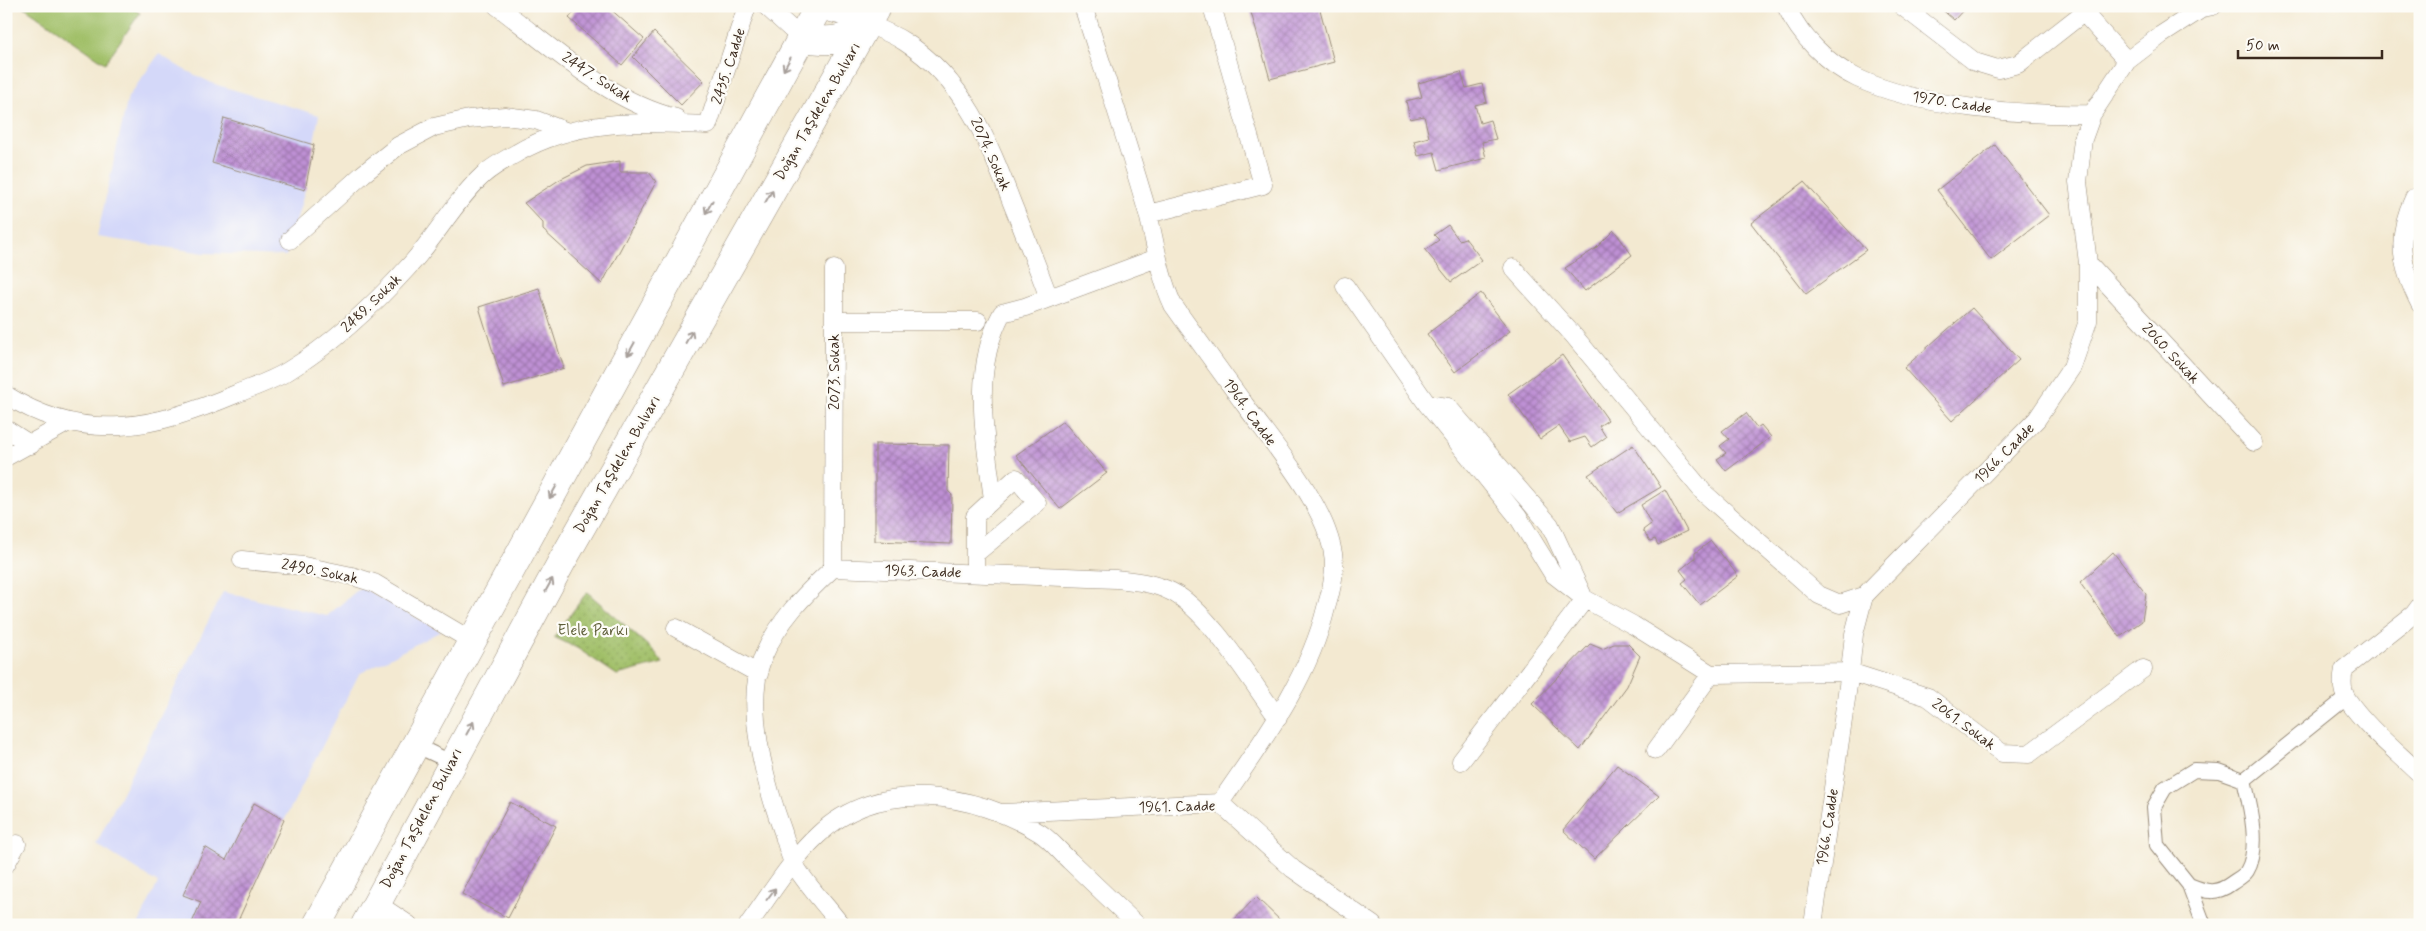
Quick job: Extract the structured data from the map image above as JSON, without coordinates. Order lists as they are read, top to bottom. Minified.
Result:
{"streets":{"main road":["Doğan Taşdelen Bulvarı"],"street":["2435. Cadde","2447. Sokak","1970. Cadde","2074. Sokak","2489. Sokak","2060. Sokak","2073. Sokak","1964. Cadde","1966. Cadde","2490. Sokak","1963. Cadde","2061. Sokak","1961. Cadde"]},"crossings":[["2435. Cadde","2447. Sokak"],["2435. Cadde","2489. Sokak"],["2447. Sokak","2489. Sokak"],["1970. Cadde","1966. Cadde"],["Doğan Taşdelen Bulvarı","2074. Sokak"],["2060. Sokak","1966. Cadde"],["2073. Sokak","1963. Cadde"],["1964. Cadde","1963. Cadde"],["1964. Cadde","1961. Cadde"],["1966. Cadde","2061. Sokak"]],"parks":["Elele Parkı"],"scale_bar":"50 m"}
